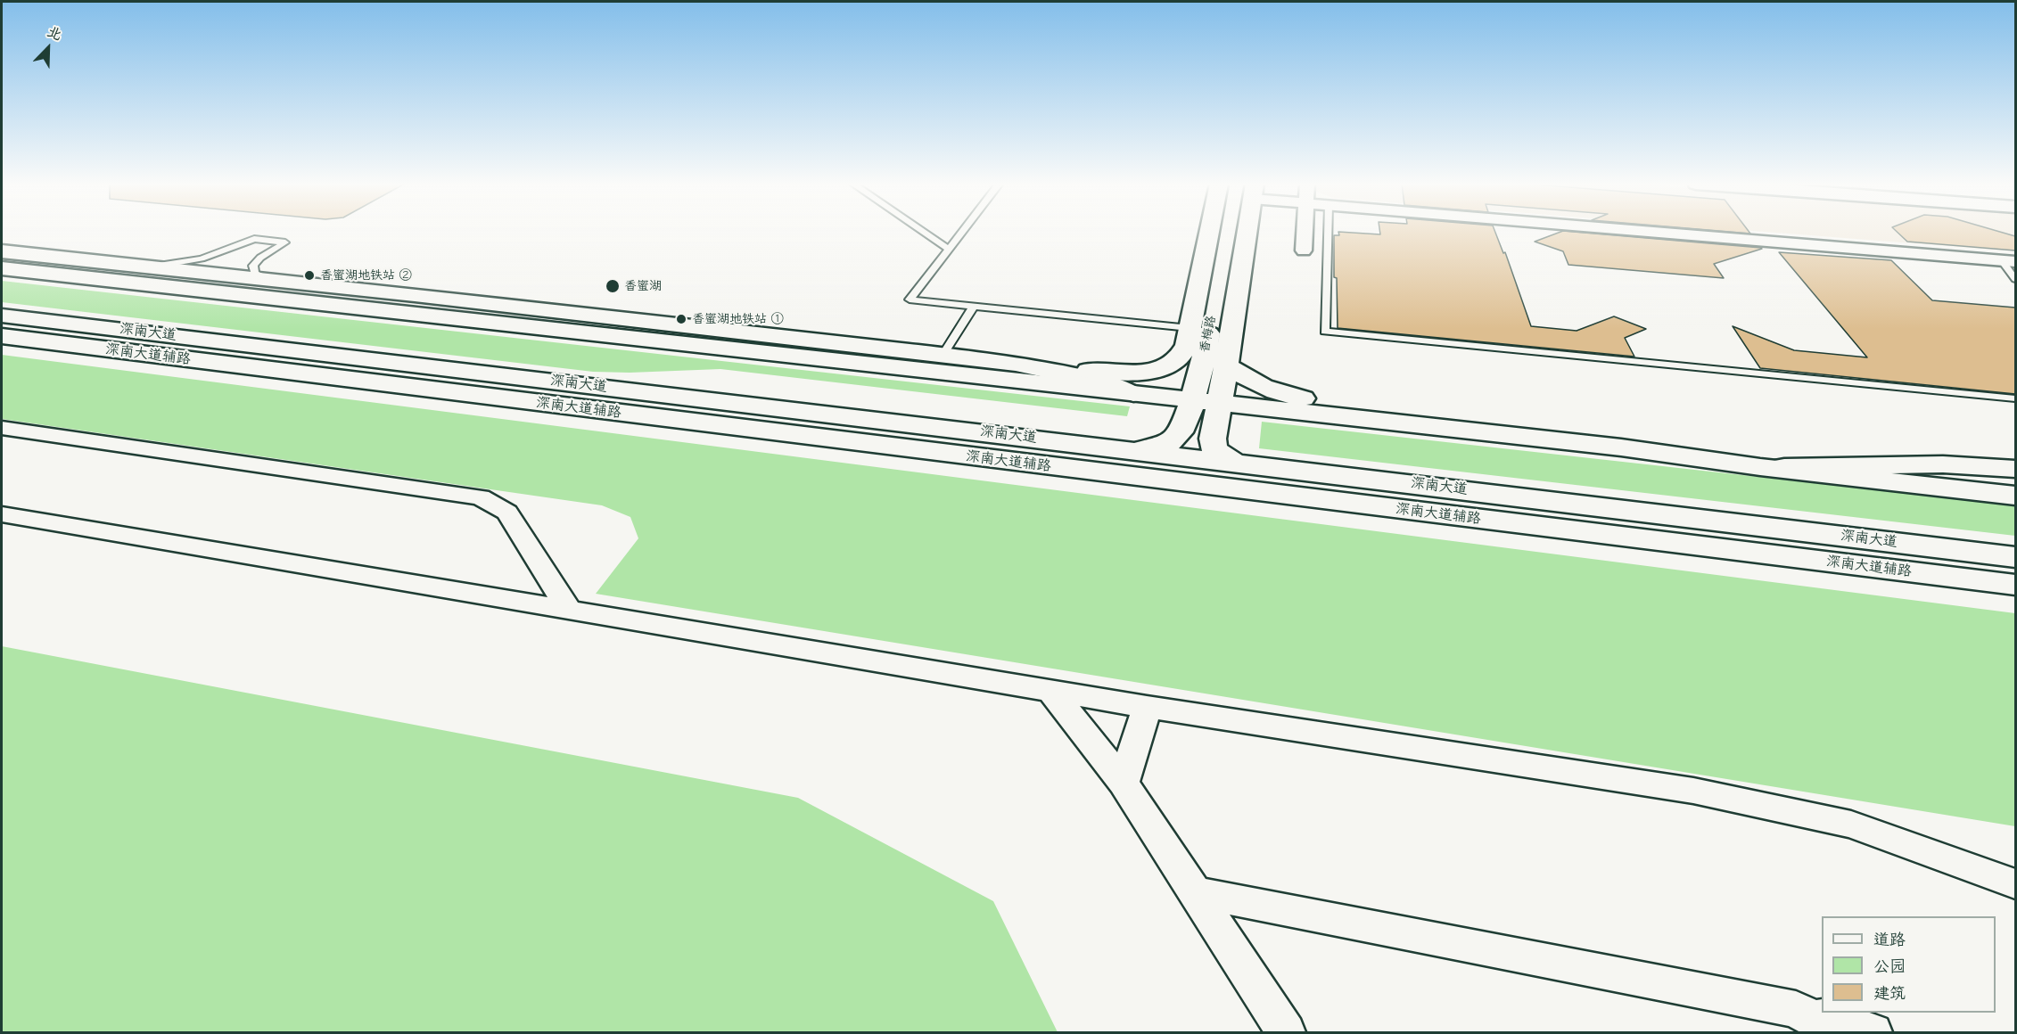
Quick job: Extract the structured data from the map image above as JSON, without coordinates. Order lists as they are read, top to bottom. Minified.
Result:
{"streets":{"main road":["深南大道","香梅路","深南大道辅路"]},"crossings":[["深南大道","香梅路"]],"places":["香蜜湖地铁站 ②","香蜜湖","香蜜湖地铁站 ①"],"legend":["道路","公园","建筑"],"north":"top right"}
